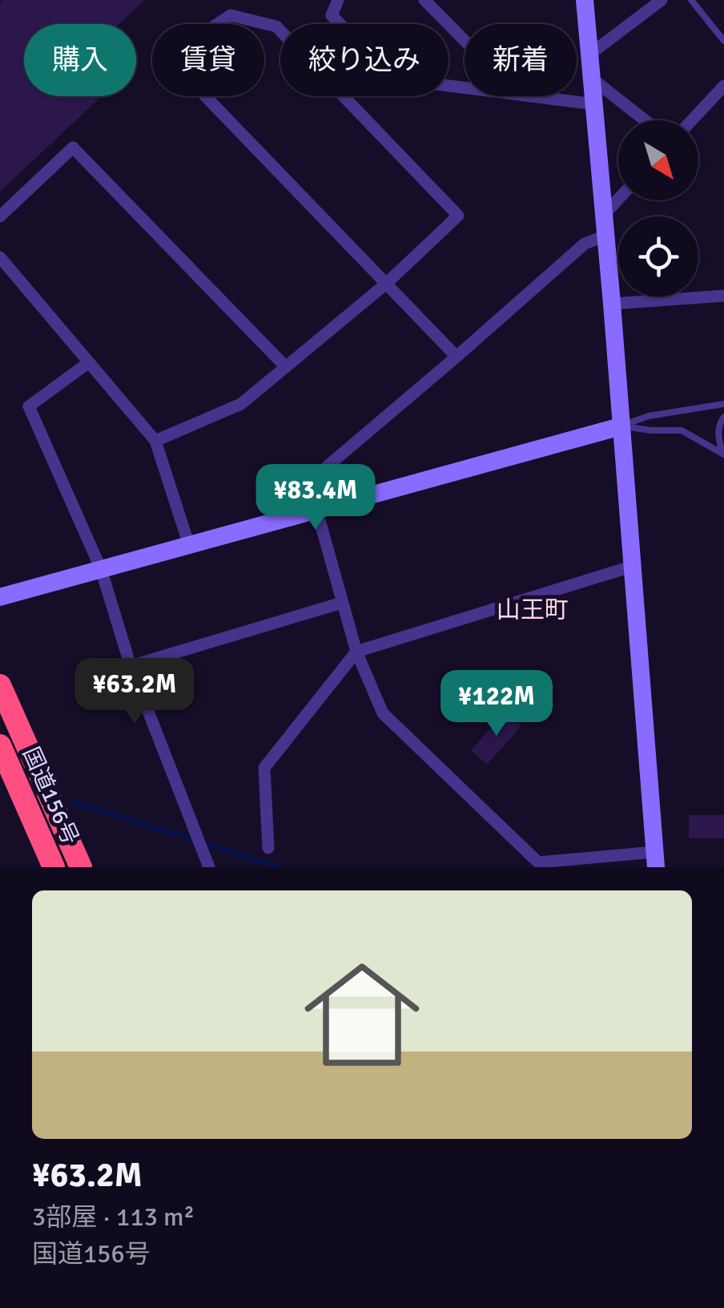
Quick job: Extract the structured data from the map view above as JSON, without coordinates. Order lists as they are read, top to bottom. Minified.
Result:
{"streets":{"highway":["国道156号"]},"districts":["山王町"],"north":"bottom right","page":{"chip":["購入","賃貸","絞り込み","新着"],"price":["¥83.4M","¥63.2M","¥122M"],"list":[{"name":"¥63.2M","note":"3部屋 · 113 m² · 国道156号"}]}}
